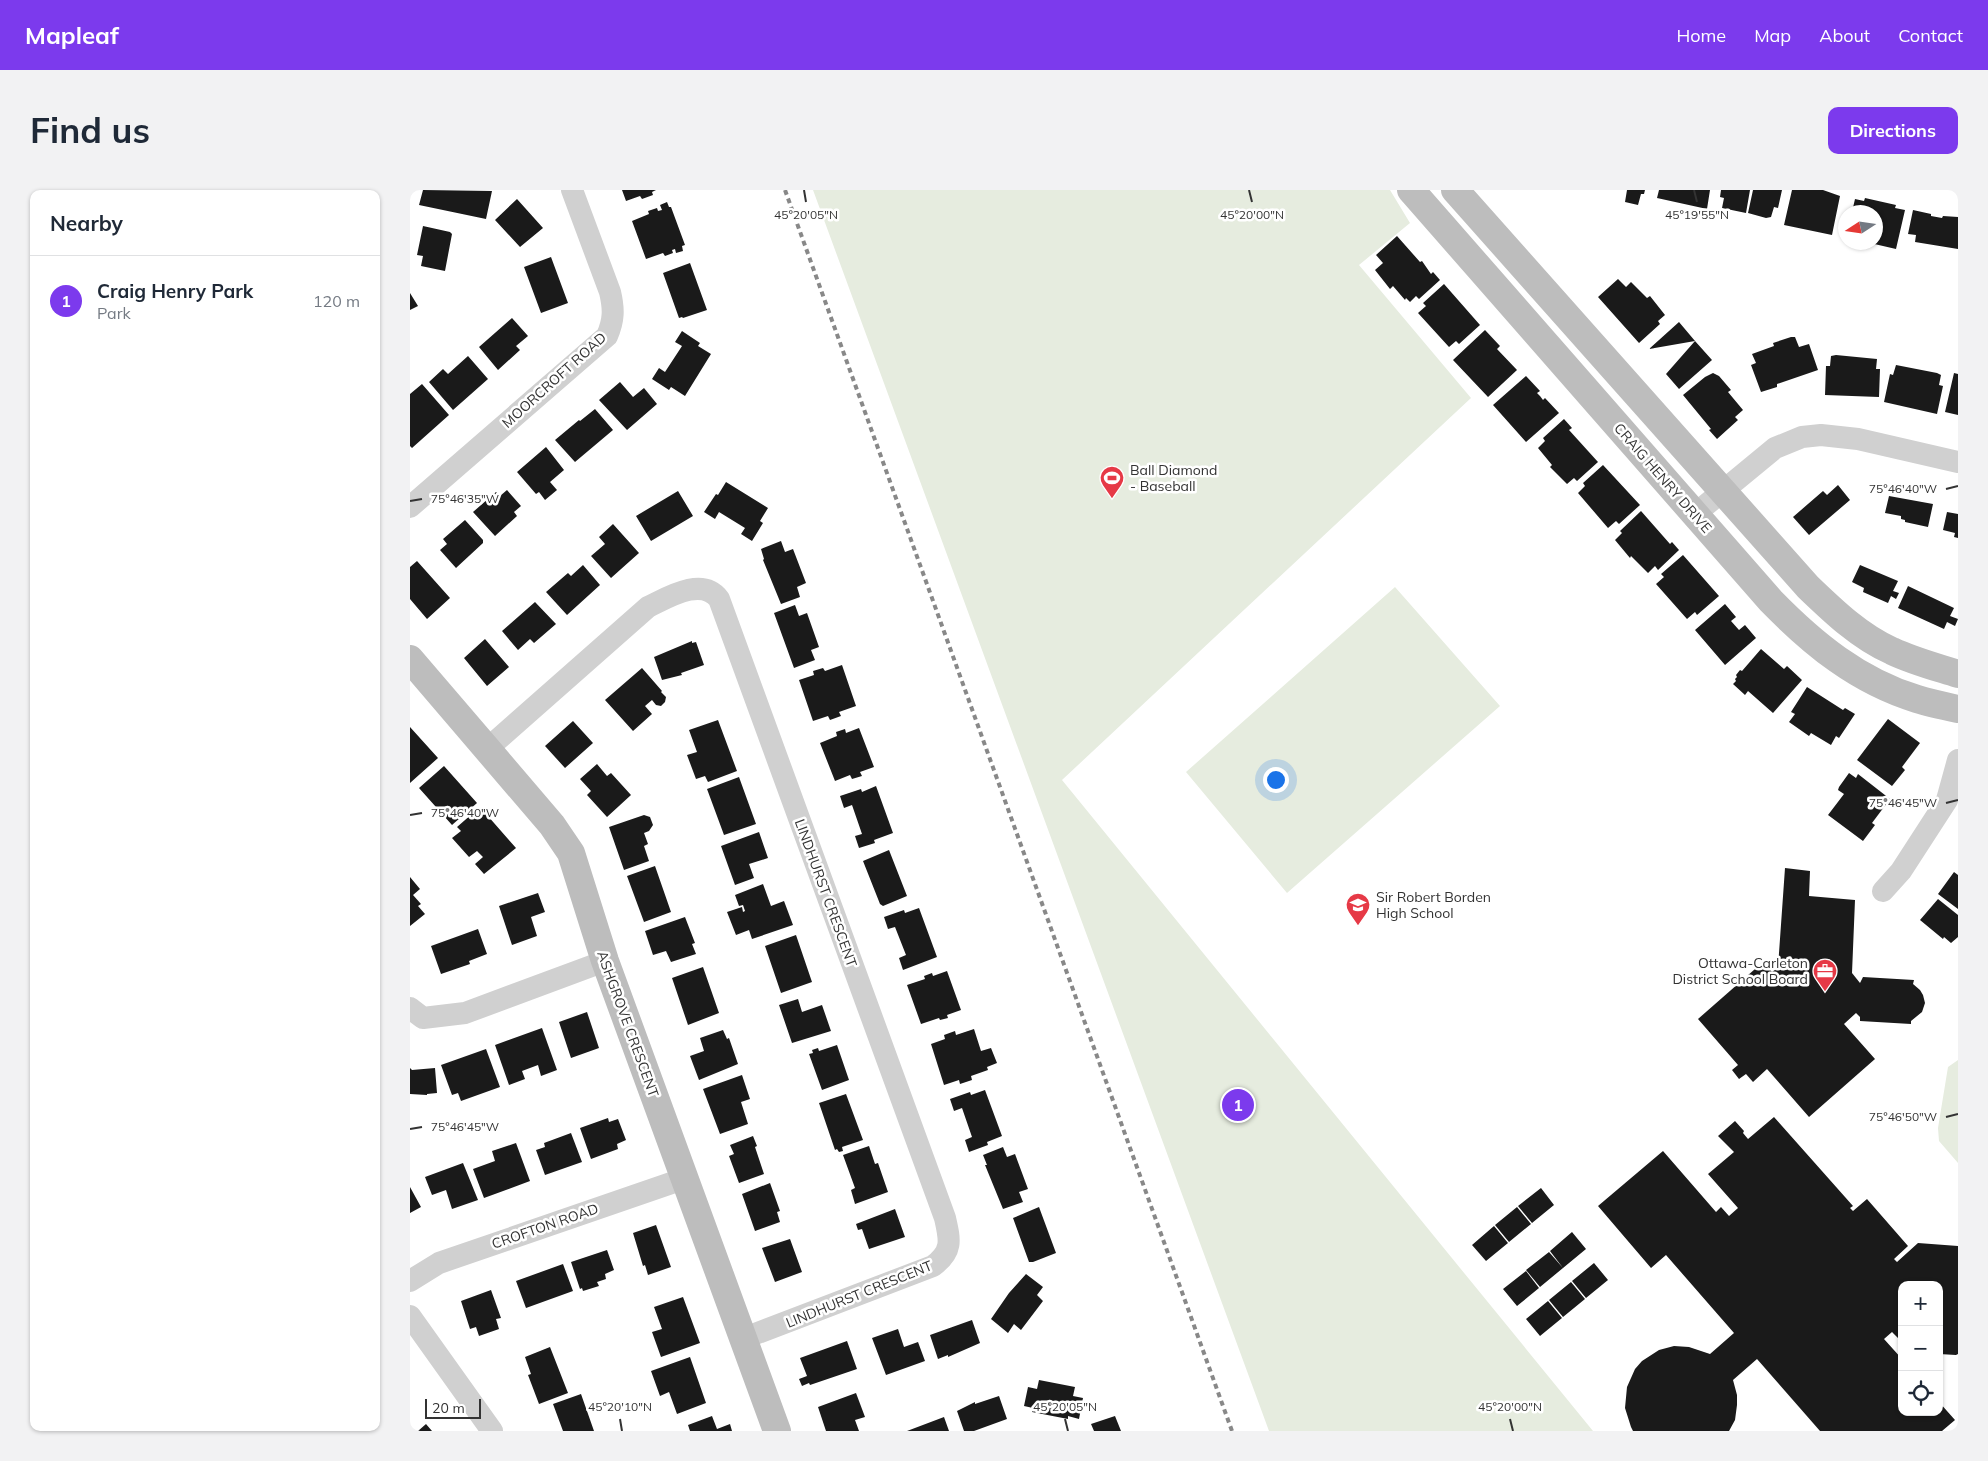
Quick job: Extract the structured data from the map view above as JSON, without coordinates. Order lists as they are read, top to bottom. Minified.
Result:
{"streets":{"street":["MOORCROFT ROAD","CRAIG HENRY DRIVE","LINDHURST CRESCENT","ASHGROVE CRESCENT","CROFTON ROAD"]},"crossings":[["LINDHURST CRESCENT","ASHGROVE CRESCENT"],["ASHGROVE CRESCENT","CROFTON ROAD"]],"places":{"sports":["Ball Diamond - Baseball"],"school or university":["Sir Robert Borden High School"],"office":["Ottawa-Carleton District School Board"]},"scale_bar":"20 m","north":"left","page":{"header":"Mapleaf","nav":["Home","Map","About","Contact"],"buttons":"Directions","title":"Find us","heading":"Nearby","list":[{"mark":"1","name":"Craig Henry Park","note":"Park","value":"120 m"}],"pins":"1","map_buttons":["+","−"],"scale":"20 m"},"coordinates":["45°20'05\"N","45°20'00\"N","45°19'55\"N","75°46'40\"W","75°46'35\"W","75°46'45\"W","75°46'50\"W","45°20'10\"N"]}
